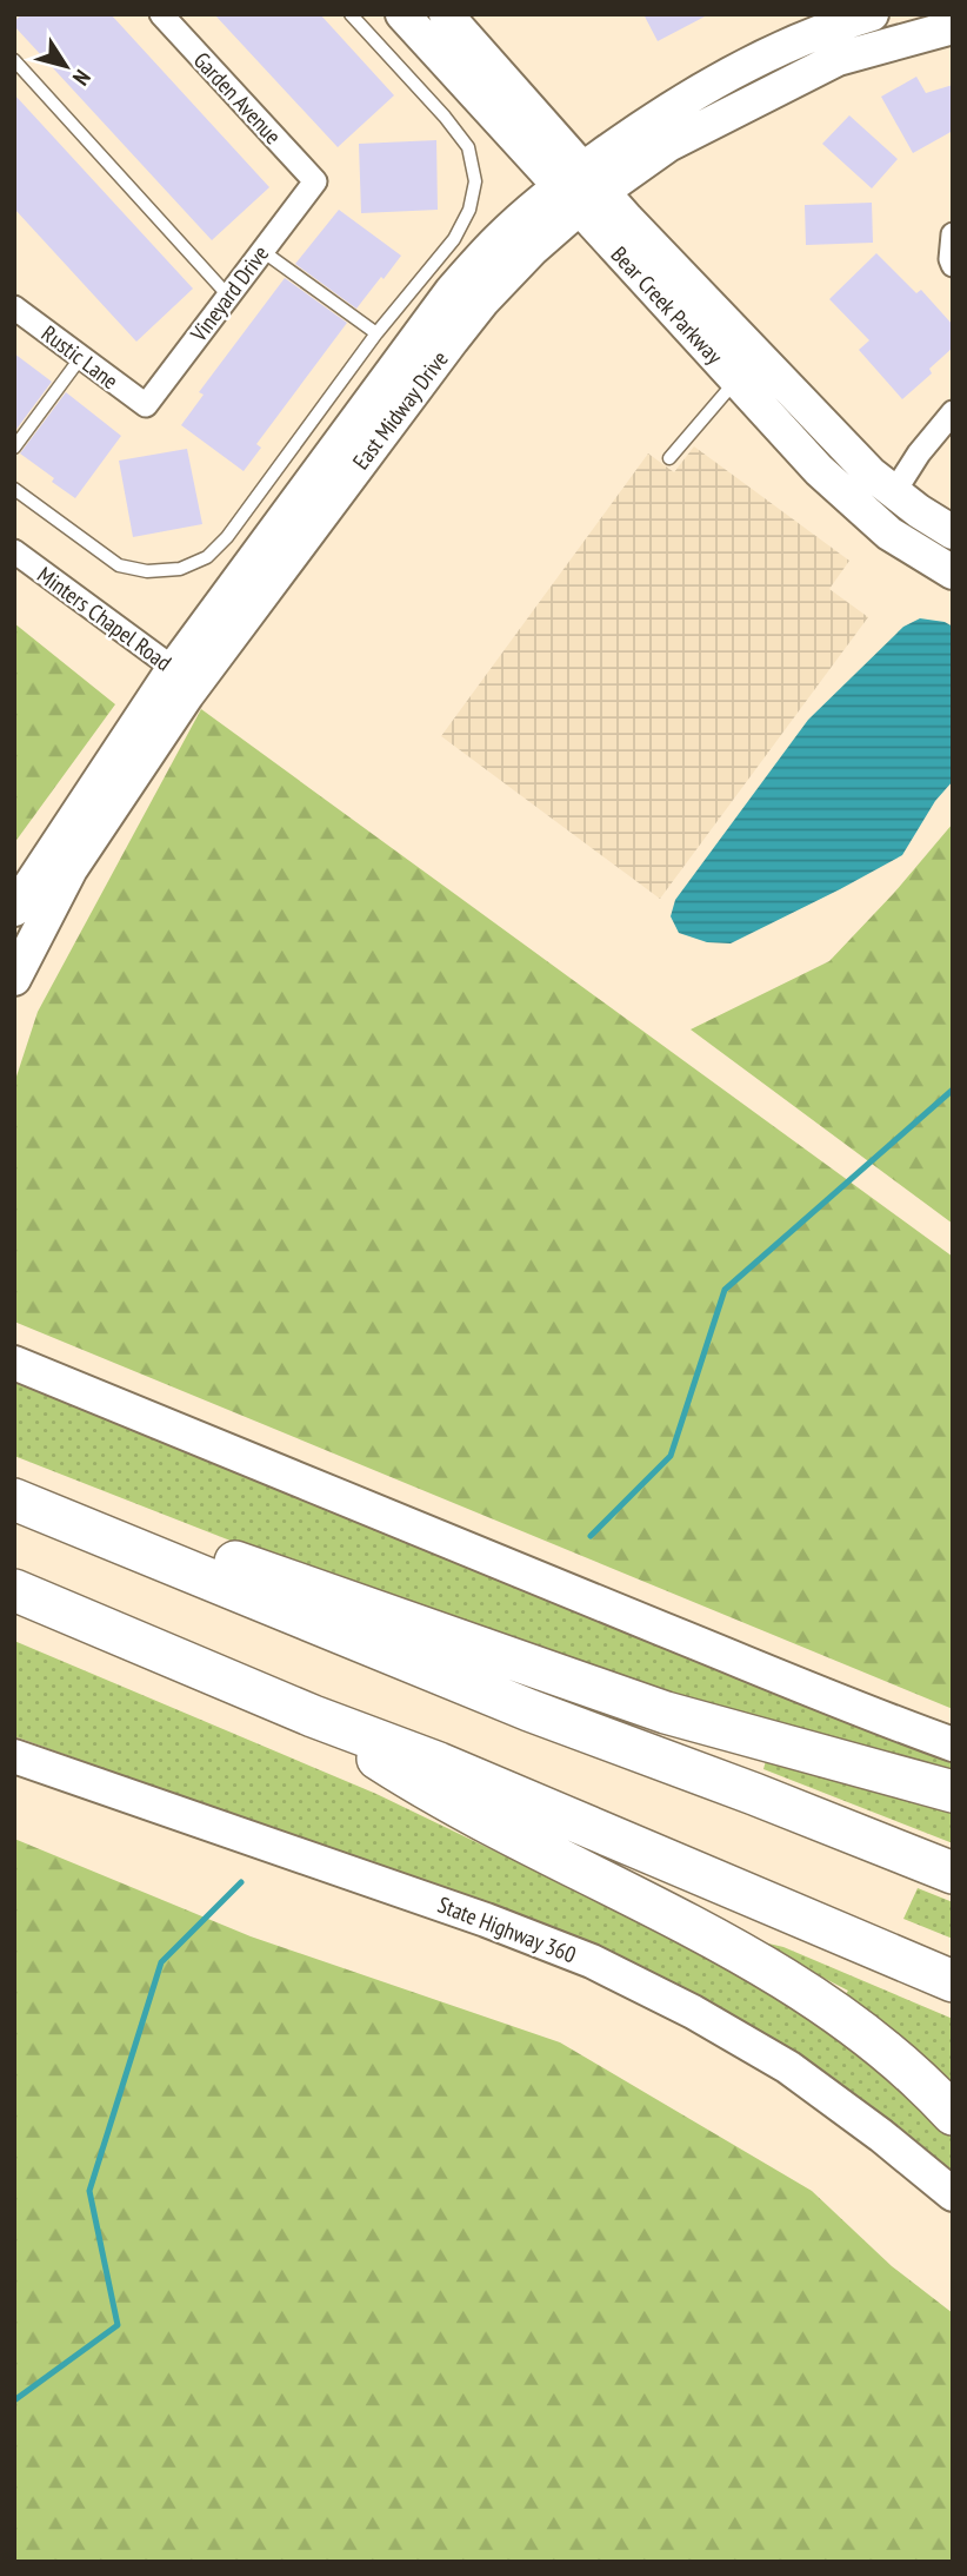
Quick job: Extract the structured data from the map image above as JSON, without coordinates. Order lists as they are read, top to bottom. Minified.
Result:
{"streets":{"main road":["Bear Creek Parkway","East Midway Drive","State Highway 360"],"street":["Garden Avenue","Vineyard Drive","Rustic Lane","Minters Chapel Road"]},"crossings":[["Garden Avenue","Vineyard Drive"],["Vineyard Drive","Rustic Lane"],["Bear Creek Parkway","East Midway Drive"],["East Midway Drive","Minters Chapel Road"]],"north":"bottom right"}
